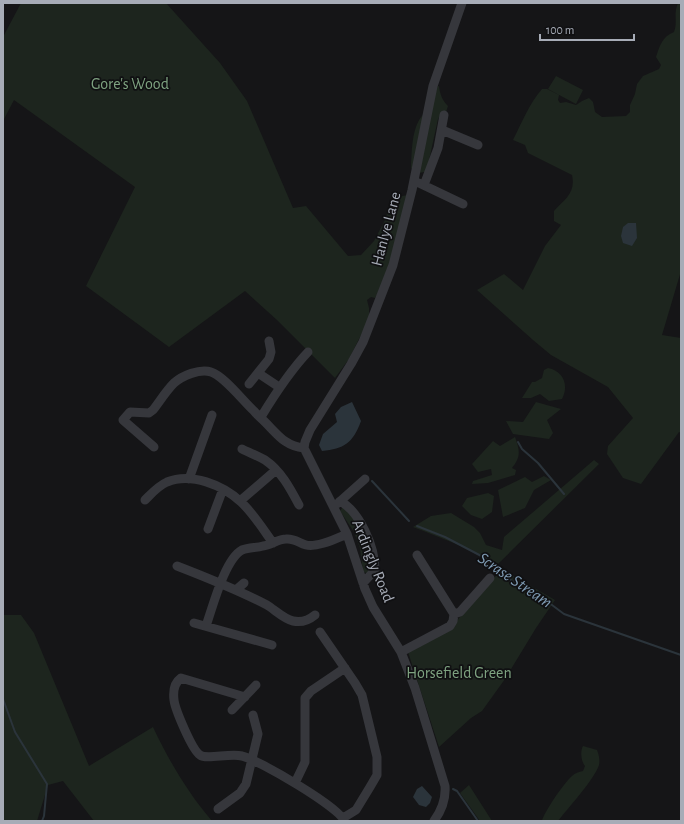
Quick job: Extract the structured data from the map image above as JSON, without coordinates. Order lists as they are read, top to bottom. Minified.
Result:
{"streets":{"street":["Hanlye Lane","Ardingly Road"]},"crossings":[["Hanlye Lane","Ardingly Road"]],"water":["Scrase Stream"],"parks":["Gore's Wood","Horsefield Green"],"scale_bar":"100 m"}
